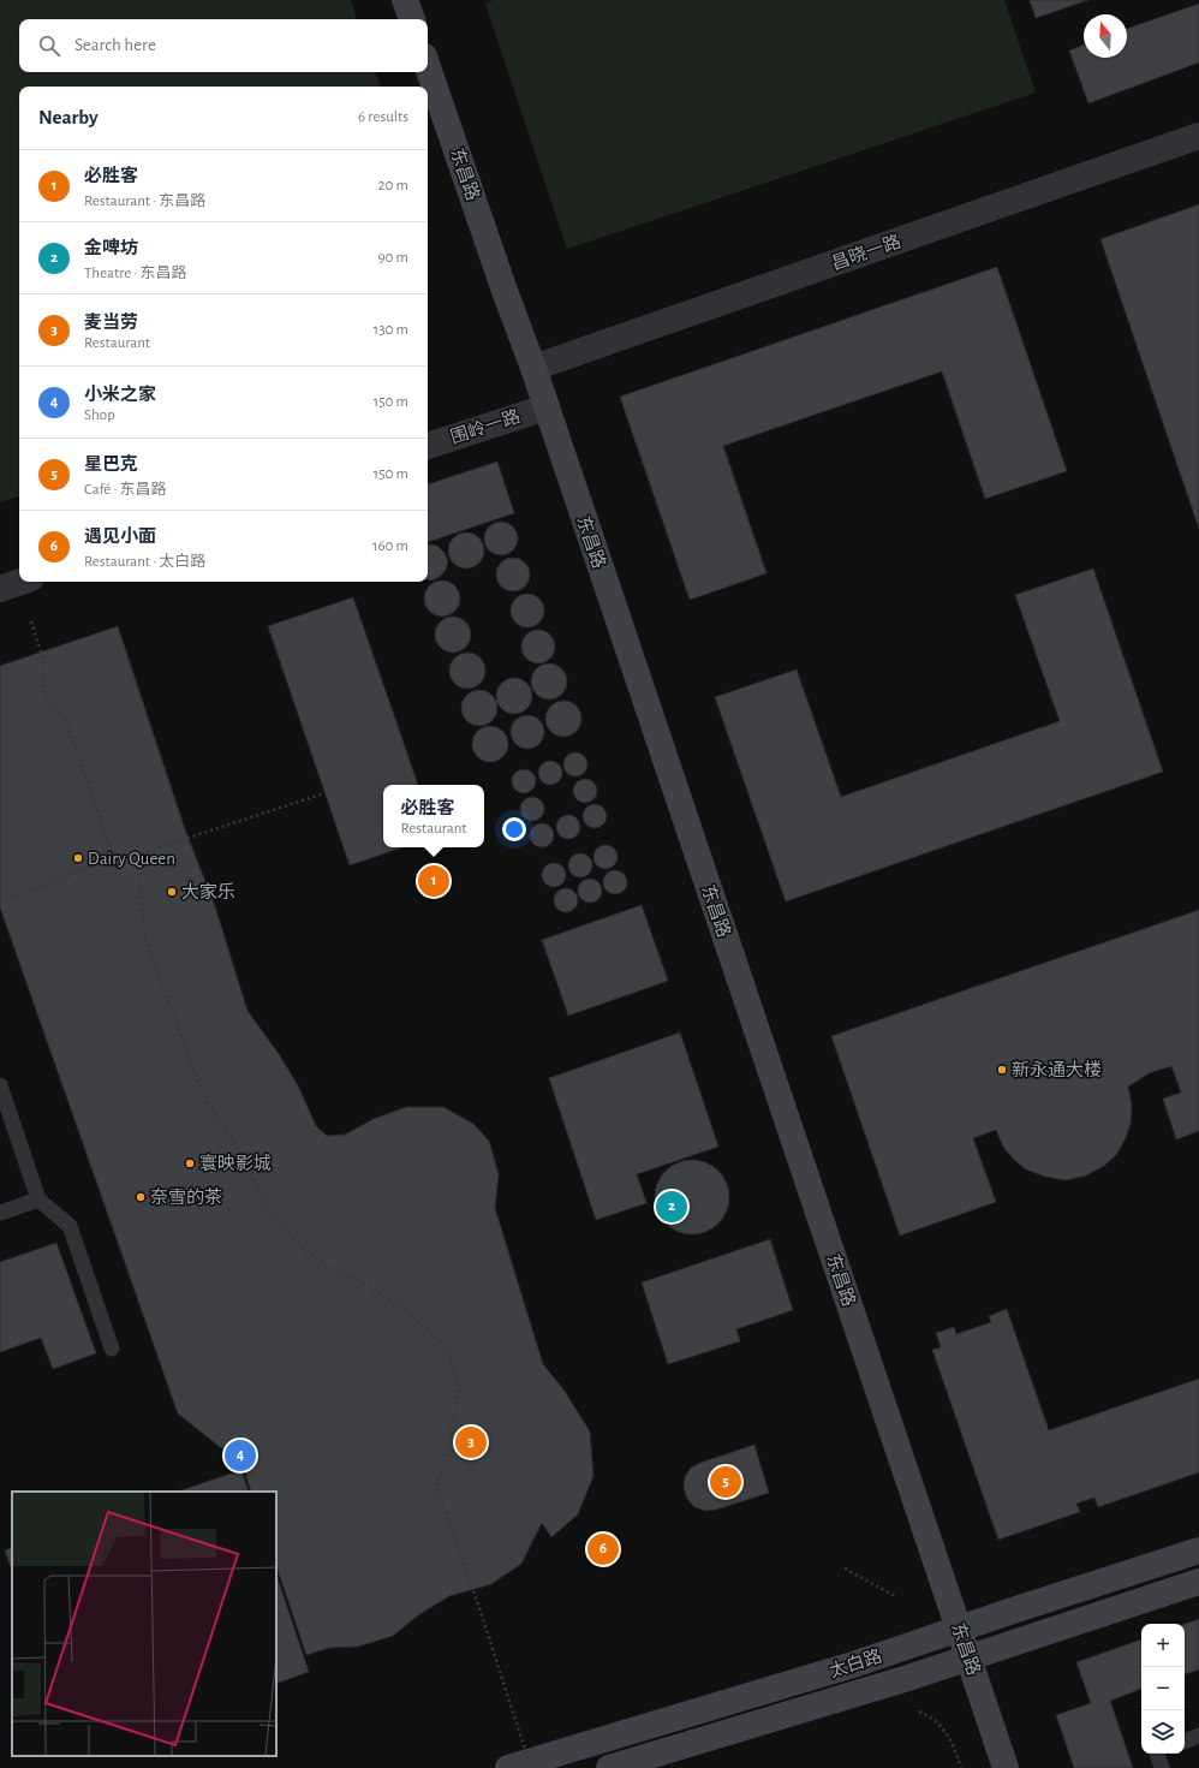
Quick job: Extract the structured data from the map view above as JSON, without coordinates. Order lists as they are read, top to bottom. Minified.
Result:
{"streets":{"street":["东昌路","昌晓一路","围岭一路","太白路"]},"crossings":[["东昌路","昌晓一路"],["东昌路","围岭一路"],["东昌路","太白路"]],"places":["Dairy Queen","大家乐","新永通大楼","寰映影城","奈雪的茶"],"north":"top","page":{"search":"Search here","heading":["Nearby","6 results"],"list":[{"mark":"1","name":"必胜客","note":"Restaurant · 东昌路","value":"20 m"},{"mark":"2","name":"金啤坊","note":"Theatre · 东昌路","value":"90 m"},{"mark":"3","name":"麦当劳","note":"Restaurant","value":"130 m"},{"mark":"4","name":"小米之家","note":"Shop","value":"150 m"},{"mark":"5","name":"星巴克","note":"Café · 东昌路","value":"150 m"},{"mark":"6","name":"遇见小面","note":"Restaurant · 太白路","value":"160 m"}],"popup":["必胜客","Restaurant"],"pins":["1","2","3","4","5","6"],"map_buttons":["+","−"]}}
